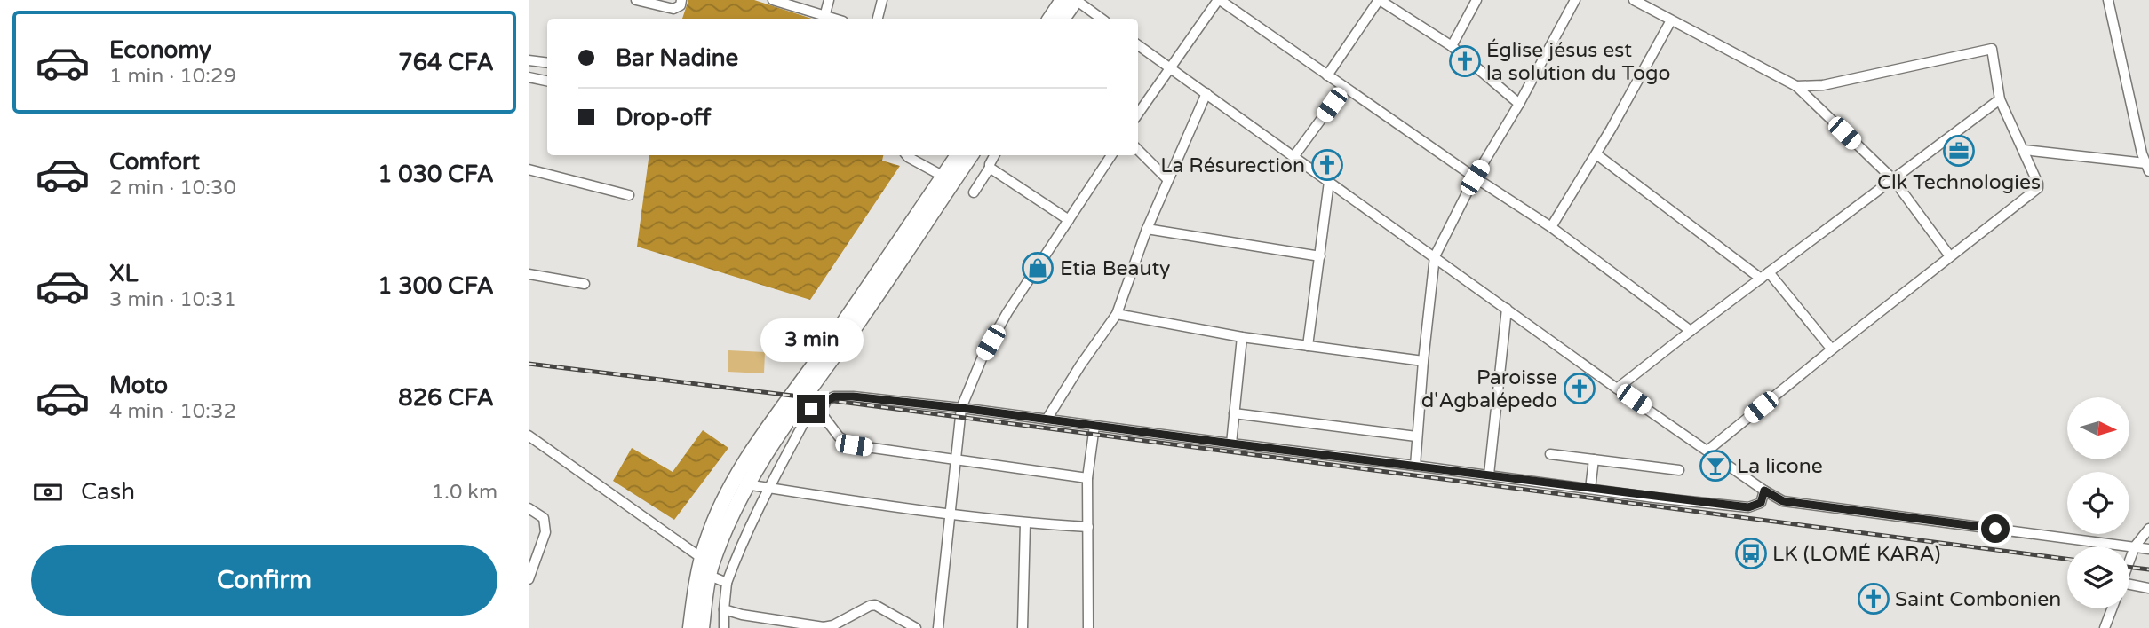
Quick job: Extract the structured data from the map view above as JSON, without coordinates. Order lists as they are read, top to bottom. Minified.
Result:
{"places":{"church":["Église jésus est la solution du Togo","La Résurection","Paroisse d'Agbalépedo","Saint Combonien"],"office":["Clk Technologies"],"shop":["Etia Beauty"],"bar":["La licone"],"bus stop":["LK (LOMÉ KARA)"]},"north":"right","page":{"list":[{"name":"Economy","note":"1 min · 10:29","value":"764 CFA"},{"name":"Comfort","note":"2 min · 10:30","value":"1 030 CFA"},{"name":"XL","note":"3 min · 10:31","value":"1 300 CFA"},{"name":"Moto","note":"4 min · 10:32","value":"826 CFA"}],"banner":["Bar Nadine","Drop-off"],"bubble":"3 min","pay":["Cash","1.0 km"],"buttons":"Confirm"}}
